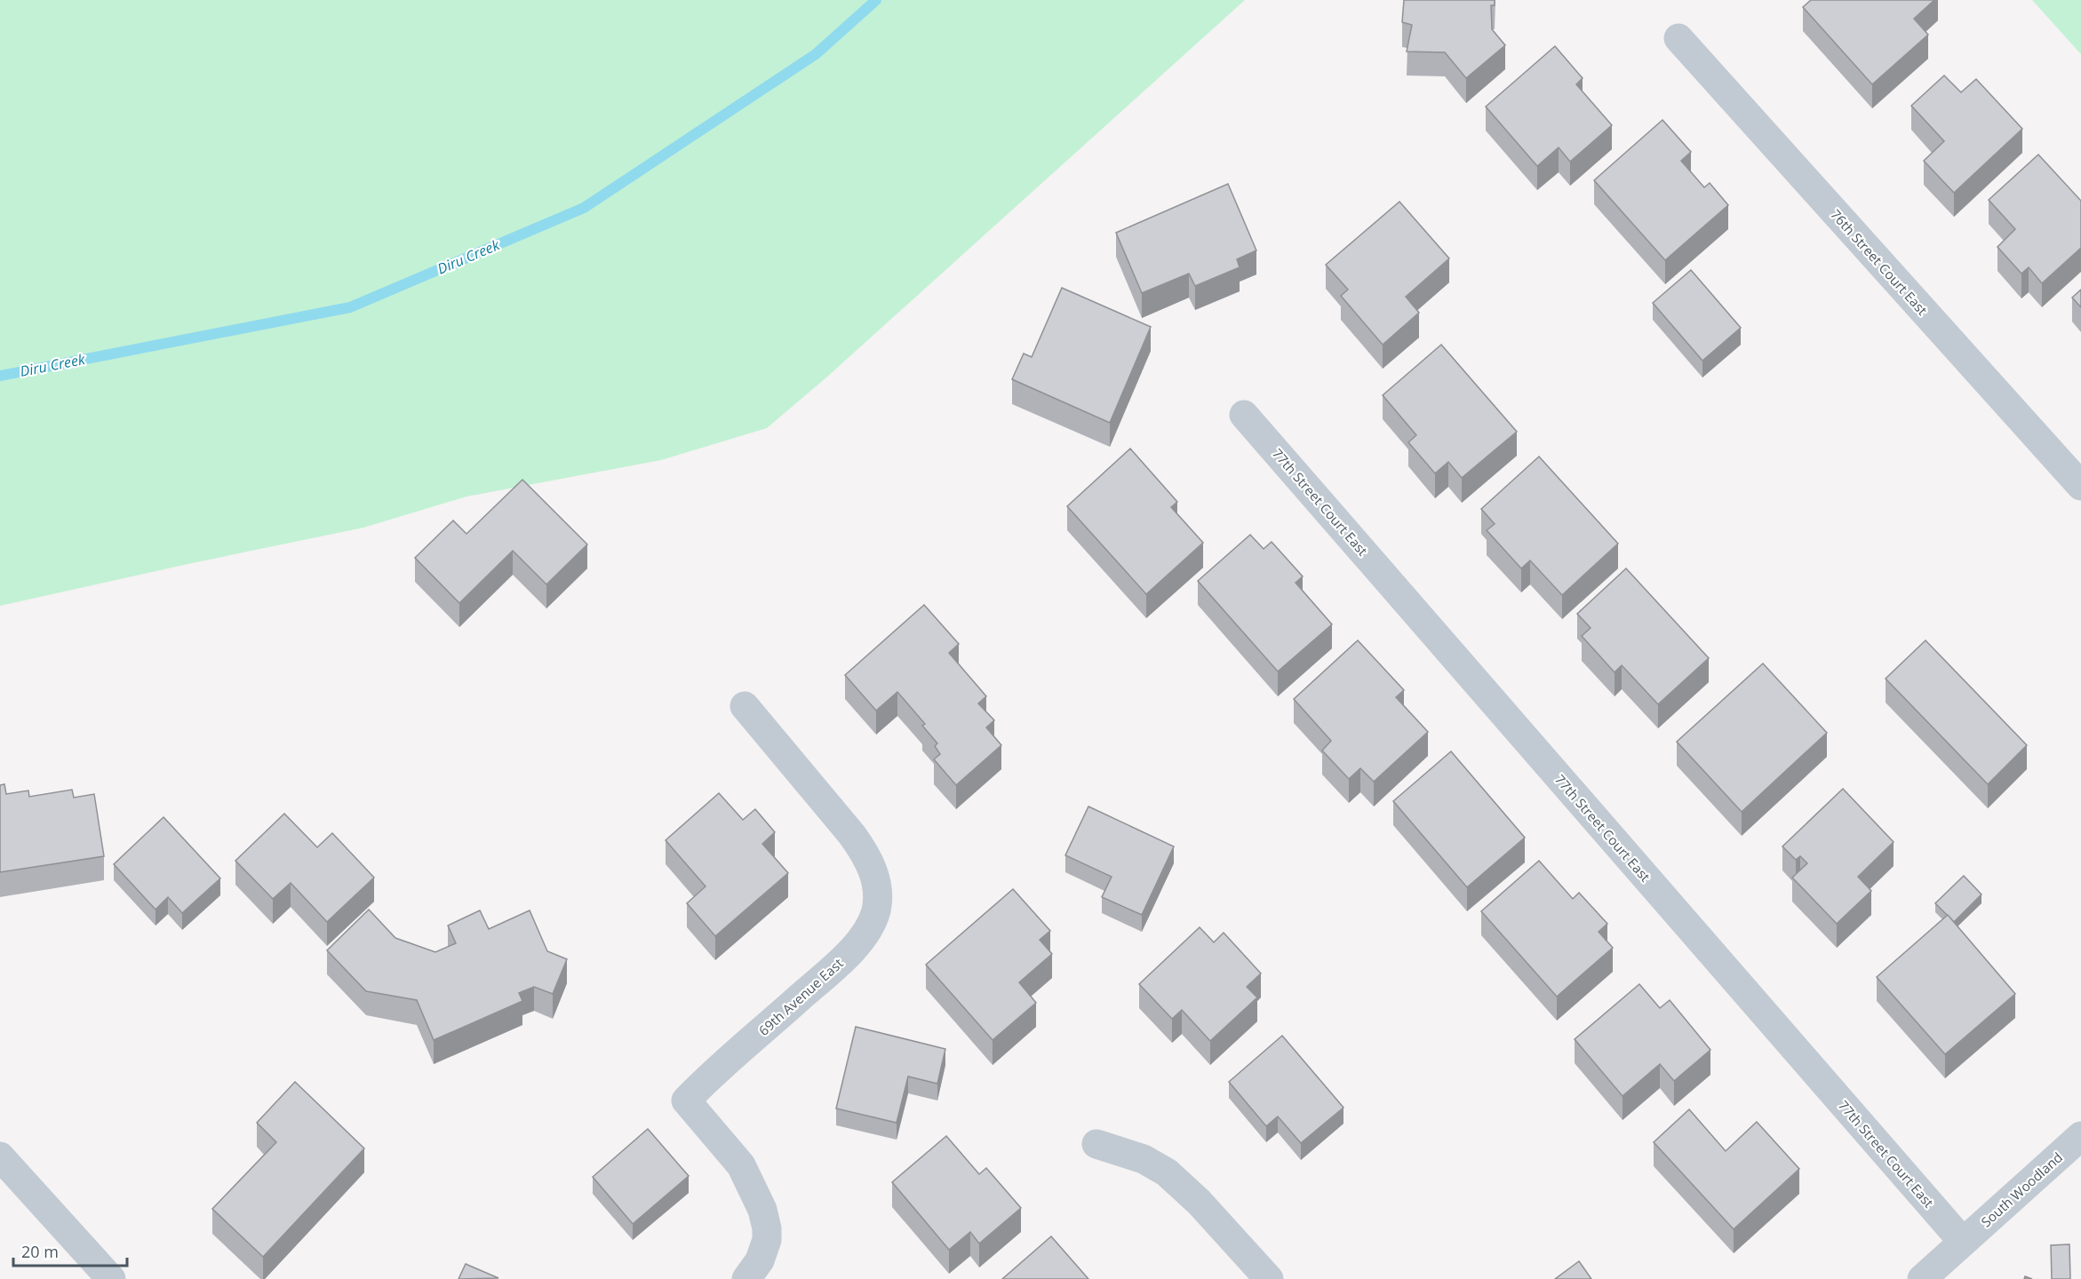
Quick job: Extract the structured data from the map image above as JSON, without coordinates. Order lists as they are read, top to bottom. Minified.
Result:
{"streets":{"street":["76th Street Court East","77th Street Court East","69th Avenue East","South Woodland"]},"crossings":[["77th Street Court East","South Woodland"]],"water":["Diru Creek"],"scale_bar":"20 m"}
